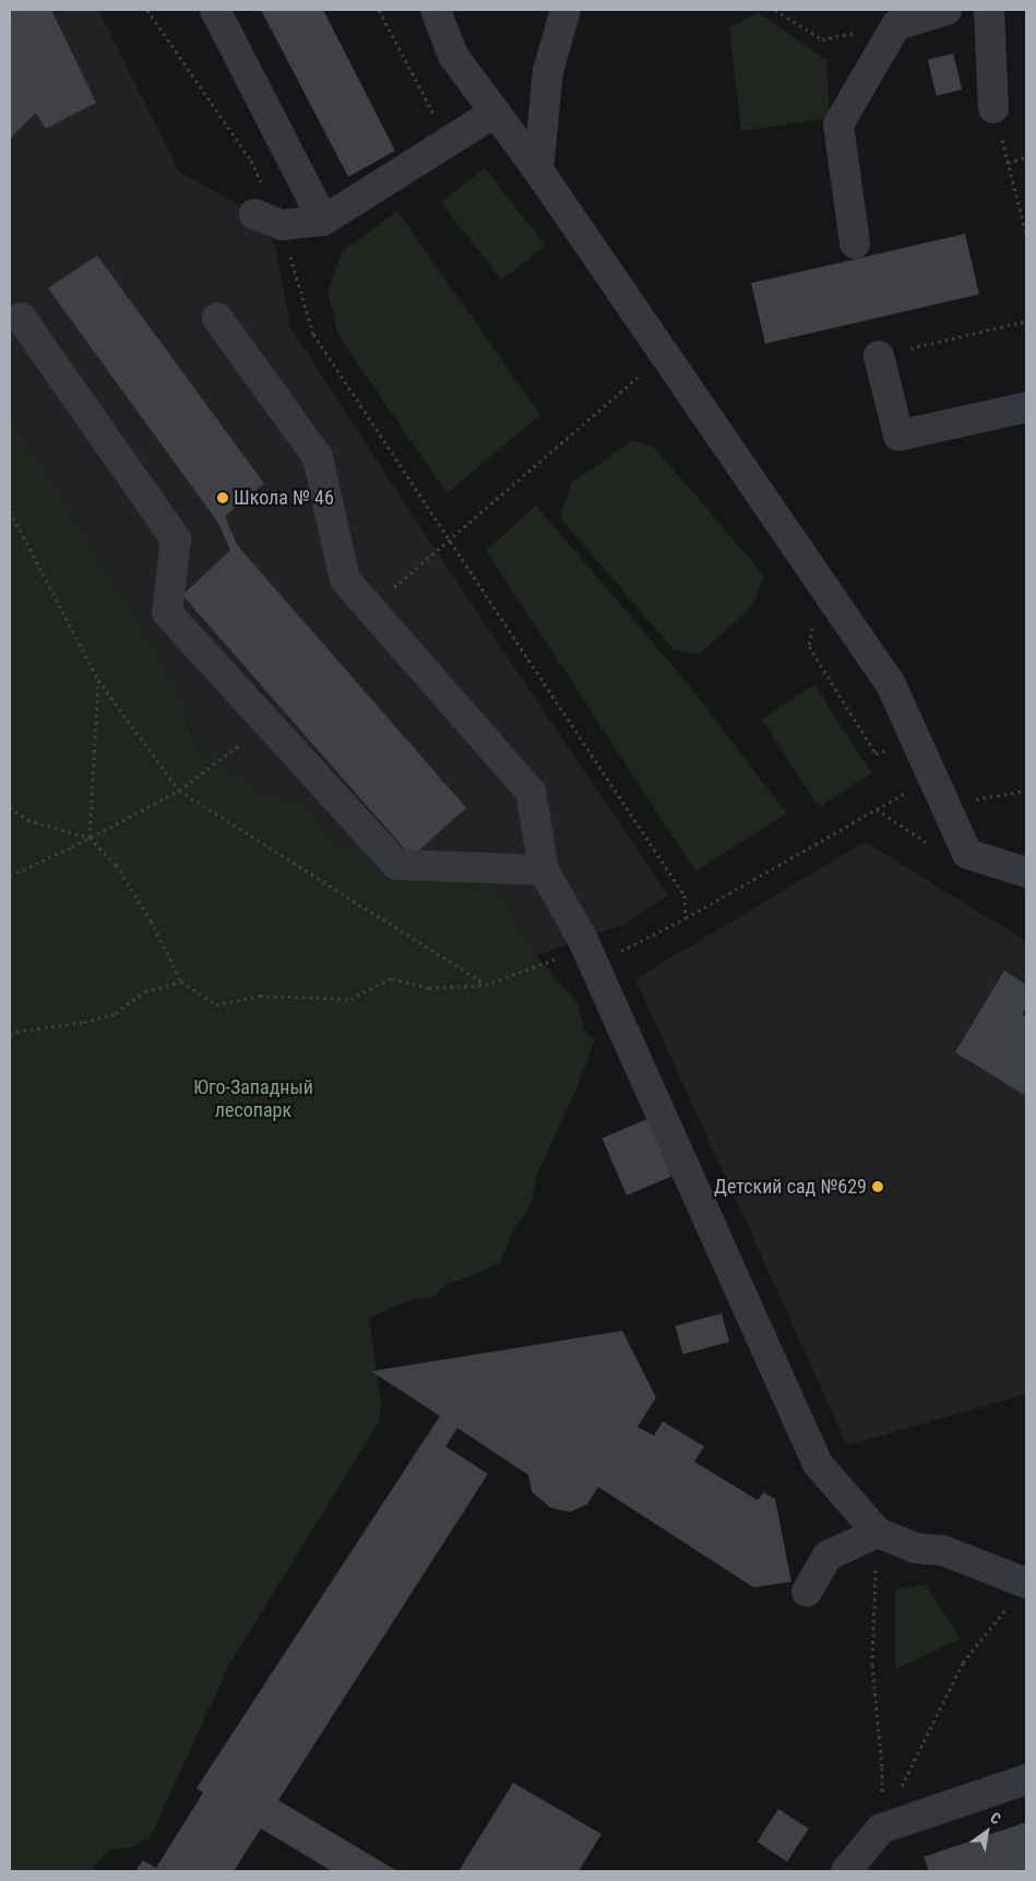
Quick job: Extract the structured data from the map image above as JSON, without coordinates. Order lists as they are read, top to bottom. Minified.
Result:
{"parks":["Юго-Западный лесопарк"],"places":["Школа № 46","Детский сад №629"],"north":"top right"}
